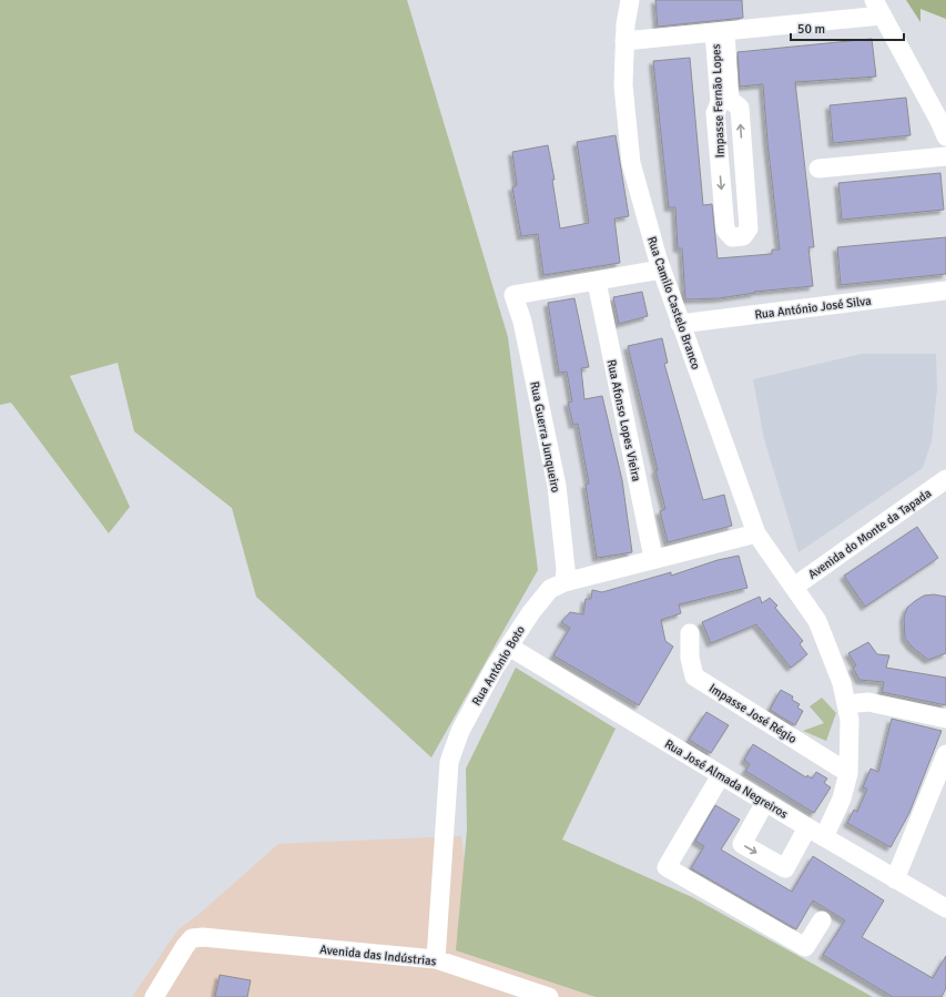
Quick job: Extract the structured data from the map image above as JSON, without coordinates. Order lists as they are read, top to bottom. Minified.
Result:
{"streets":{"street":["Impasse Fernão Lopes","Rua Camilo Castelo Branco","Rua António José Silva","Rua Afonso Lopes Vieira","Rua Guerra Junqueiro","Avenida do Monte da Tapada","Rua António Boto","Impasse José Régio","Rua José Almada Negreiros","Avenida das Indústrias"]},"crossings":[["Rua Camilo Castelo Branco","Rua António José Silva"],["Rua Camilo Castelo Branco","Avenida do Monte da Tapada"],["Rua Camilo Castelo Branco","Rua António Boto"],["Rua Camilo Castelo Branco","Impasse José Régio"],["Rua Camilo Castelo Branco","Rua José Almada Negreiros"],["Rua Afonso Lopes Vieira","Rua Guerra Junqueiro"],["Rua Afonso Lopes Vieira","Rua António Boto"],["Rua Guerra Junqueiro","Rua António Boto"],["Rua António Boto","Rua José Almada Negreiros"],["Rua António Boto","Avenida das Indústrias"]],"scale_bar":"50 m"}
